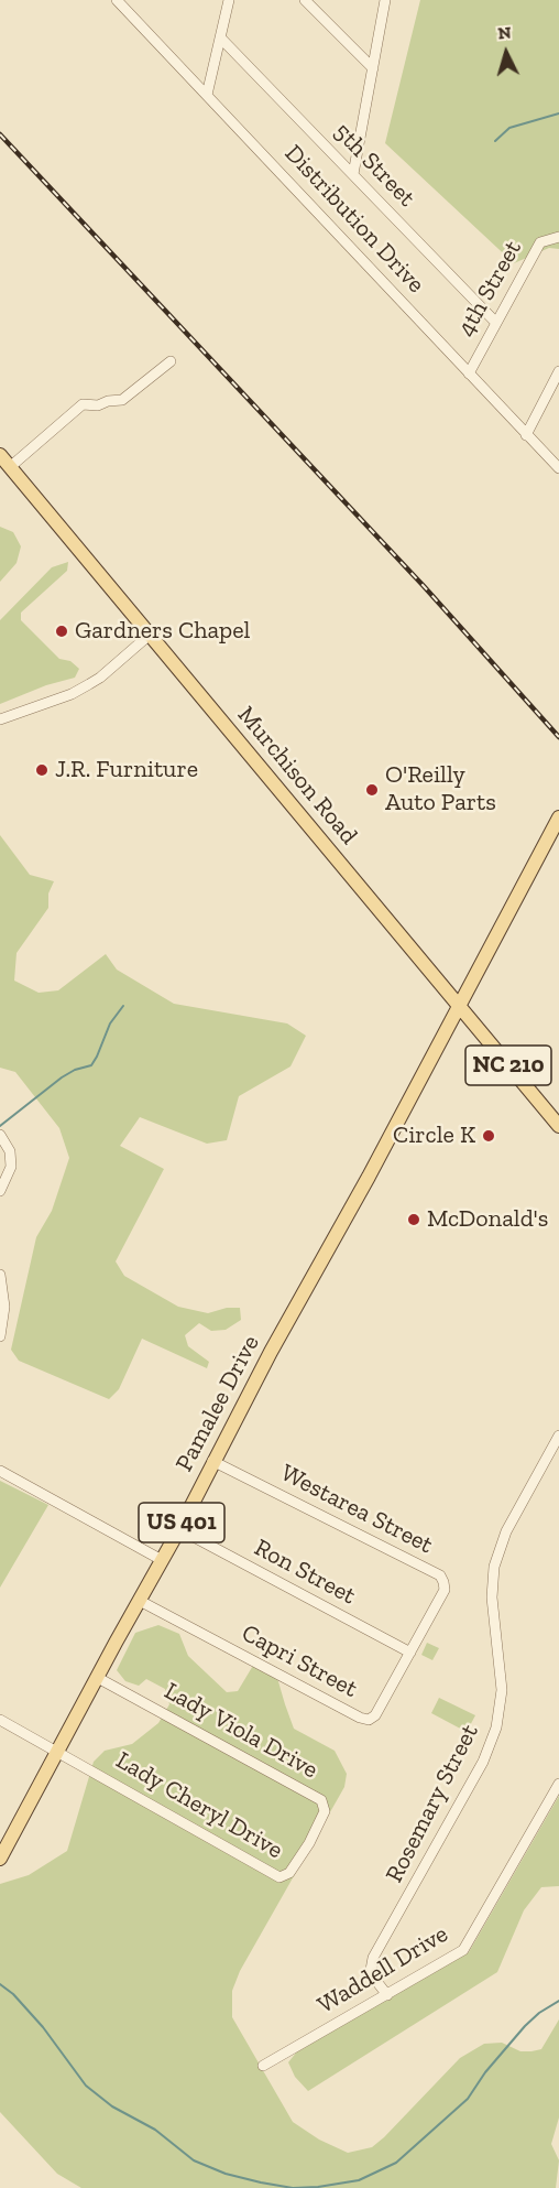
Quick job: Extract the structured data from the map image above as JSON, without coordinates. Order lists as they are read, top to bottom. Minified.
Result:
{"streets":{"main road":["Murchison Road","NC 210","Pamalee Drive","US 401"],"street":["5th Street","Distribution Drive","4th Street","Westarea Street","Ron Street","Capri Street","Lady Viola Drive","Rosemary Street","Lady Cheryl Drive","Waddell Drive"]},"crossings":[["5th Street","4th Street"],["Distribution Drive","4th Street"],["Murchison Road","Pamalee Drive"],["Murchison Road","US 401"],["Pamalee Drive","Westarea Street"],["Pamalee Drive","US 401"],["Pamalee Drive","Ron Street"],["Pamalee Drive","Capri Street"],["Pamalee Drive","Lady Viola Drive"],["Pamalee Drive","Lady Cheryl Drive"],["Westarea Street","Ron Street"],["Westarea Street","Capri Street"],["Ron Street","Capri Street"],["Lady Viola Drive","Lady Cheryl Drive"],["Rosemary Street","Waddell Drive"]],"places":["Gardners Chapel","J.R. Furniture","O'Reilly Auto Parts","Circle K","McDonald's"],"north":"top"}
